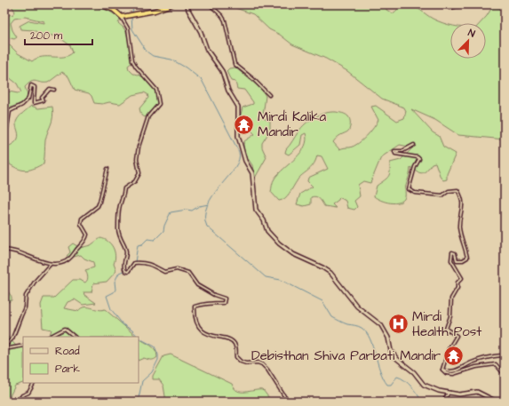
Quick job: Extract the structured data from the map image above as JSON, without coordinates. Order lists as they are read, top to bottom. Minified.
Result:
{"places":{"temple":["Mirdi Kalika Mandir","Debisthan Shiva Parbati Mandir"],"hospital":["Mirdi Health Post"]},"legend":["Road","Park"],"scale_bar":"200 m","north":"top right"}
